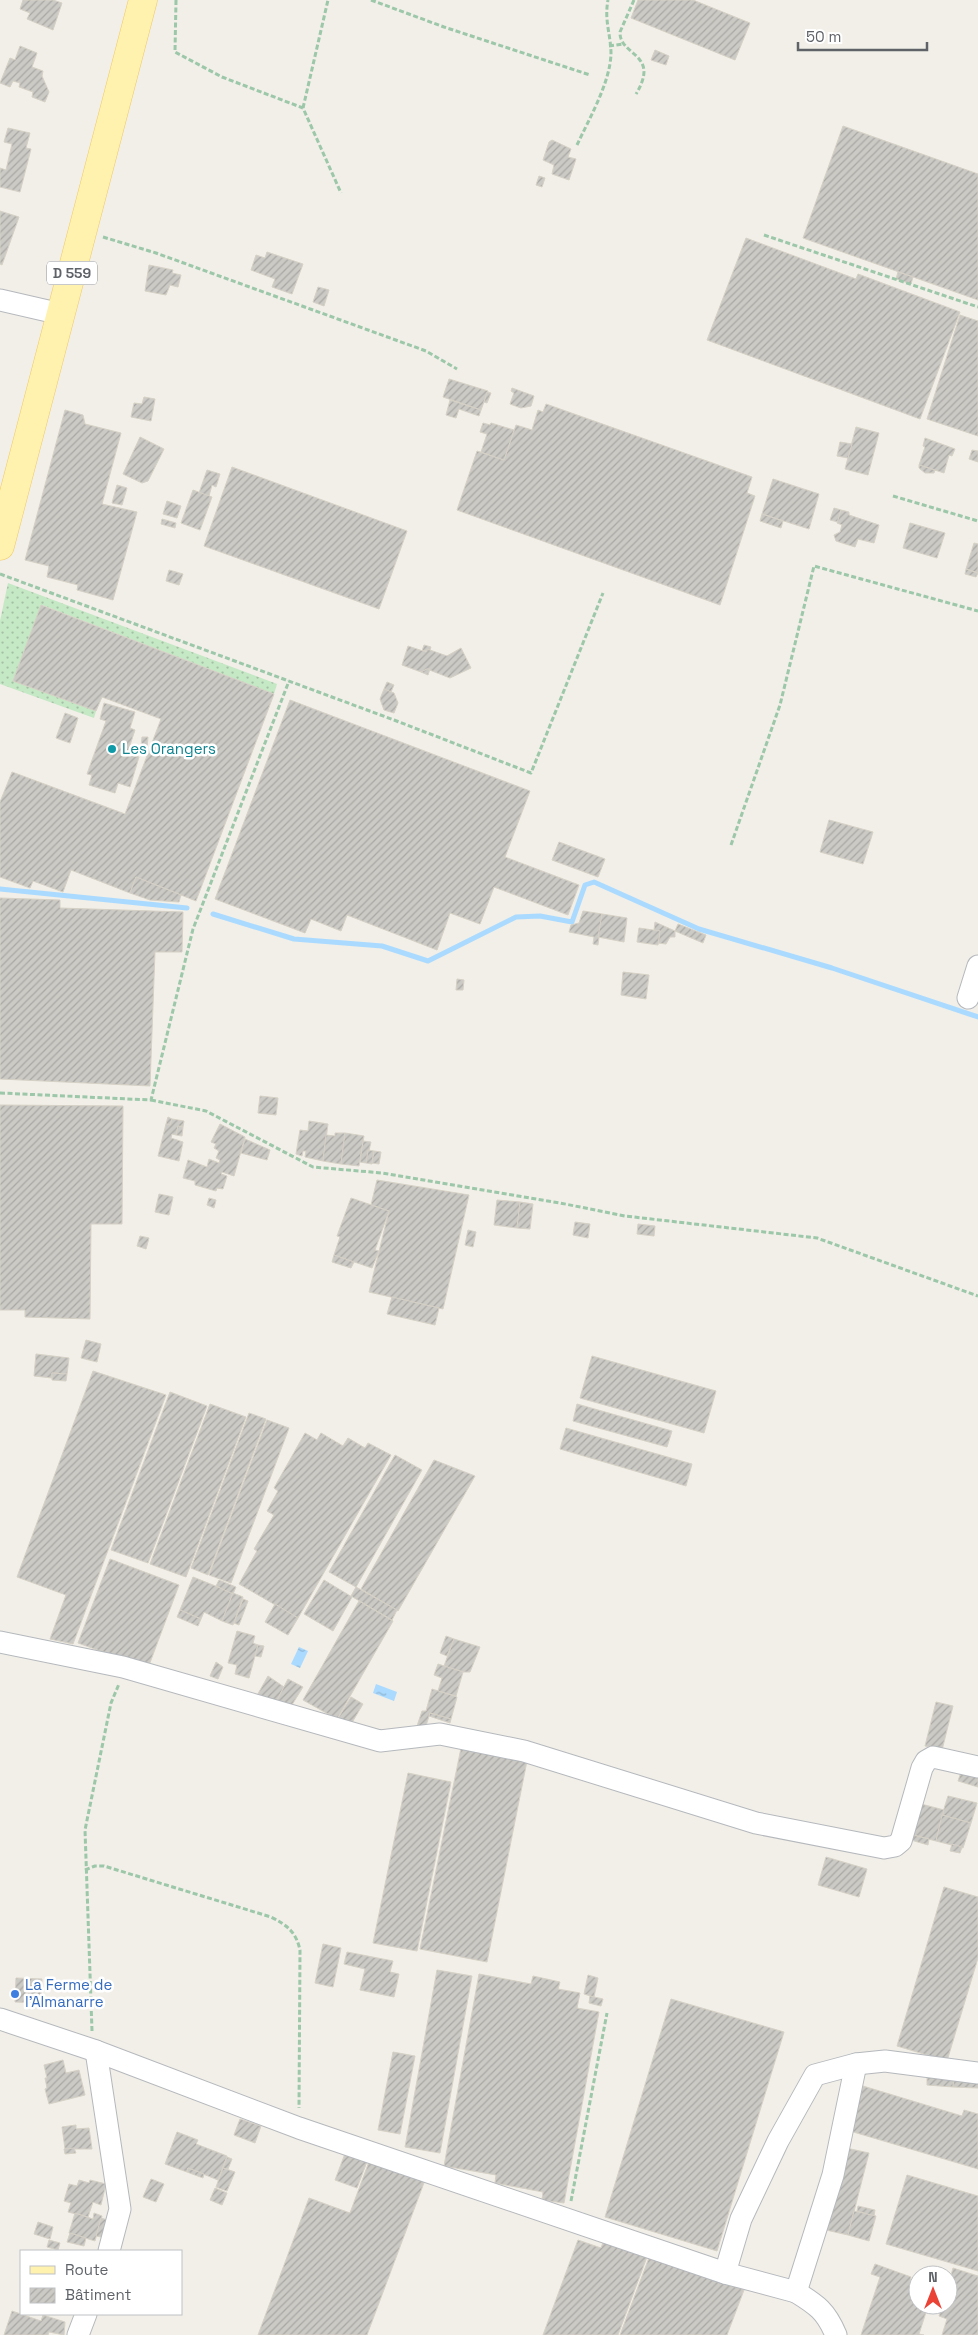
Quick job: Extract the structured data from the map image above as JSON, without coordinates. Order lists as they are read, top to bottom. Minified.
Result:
{"streets":{"main road":["D 559"]},"places":["Les Orangers","La Ferme de l'Almanarre"],"legend":["Route","Bâtiment"],"scale_bar":"50 m","north":"top"}
